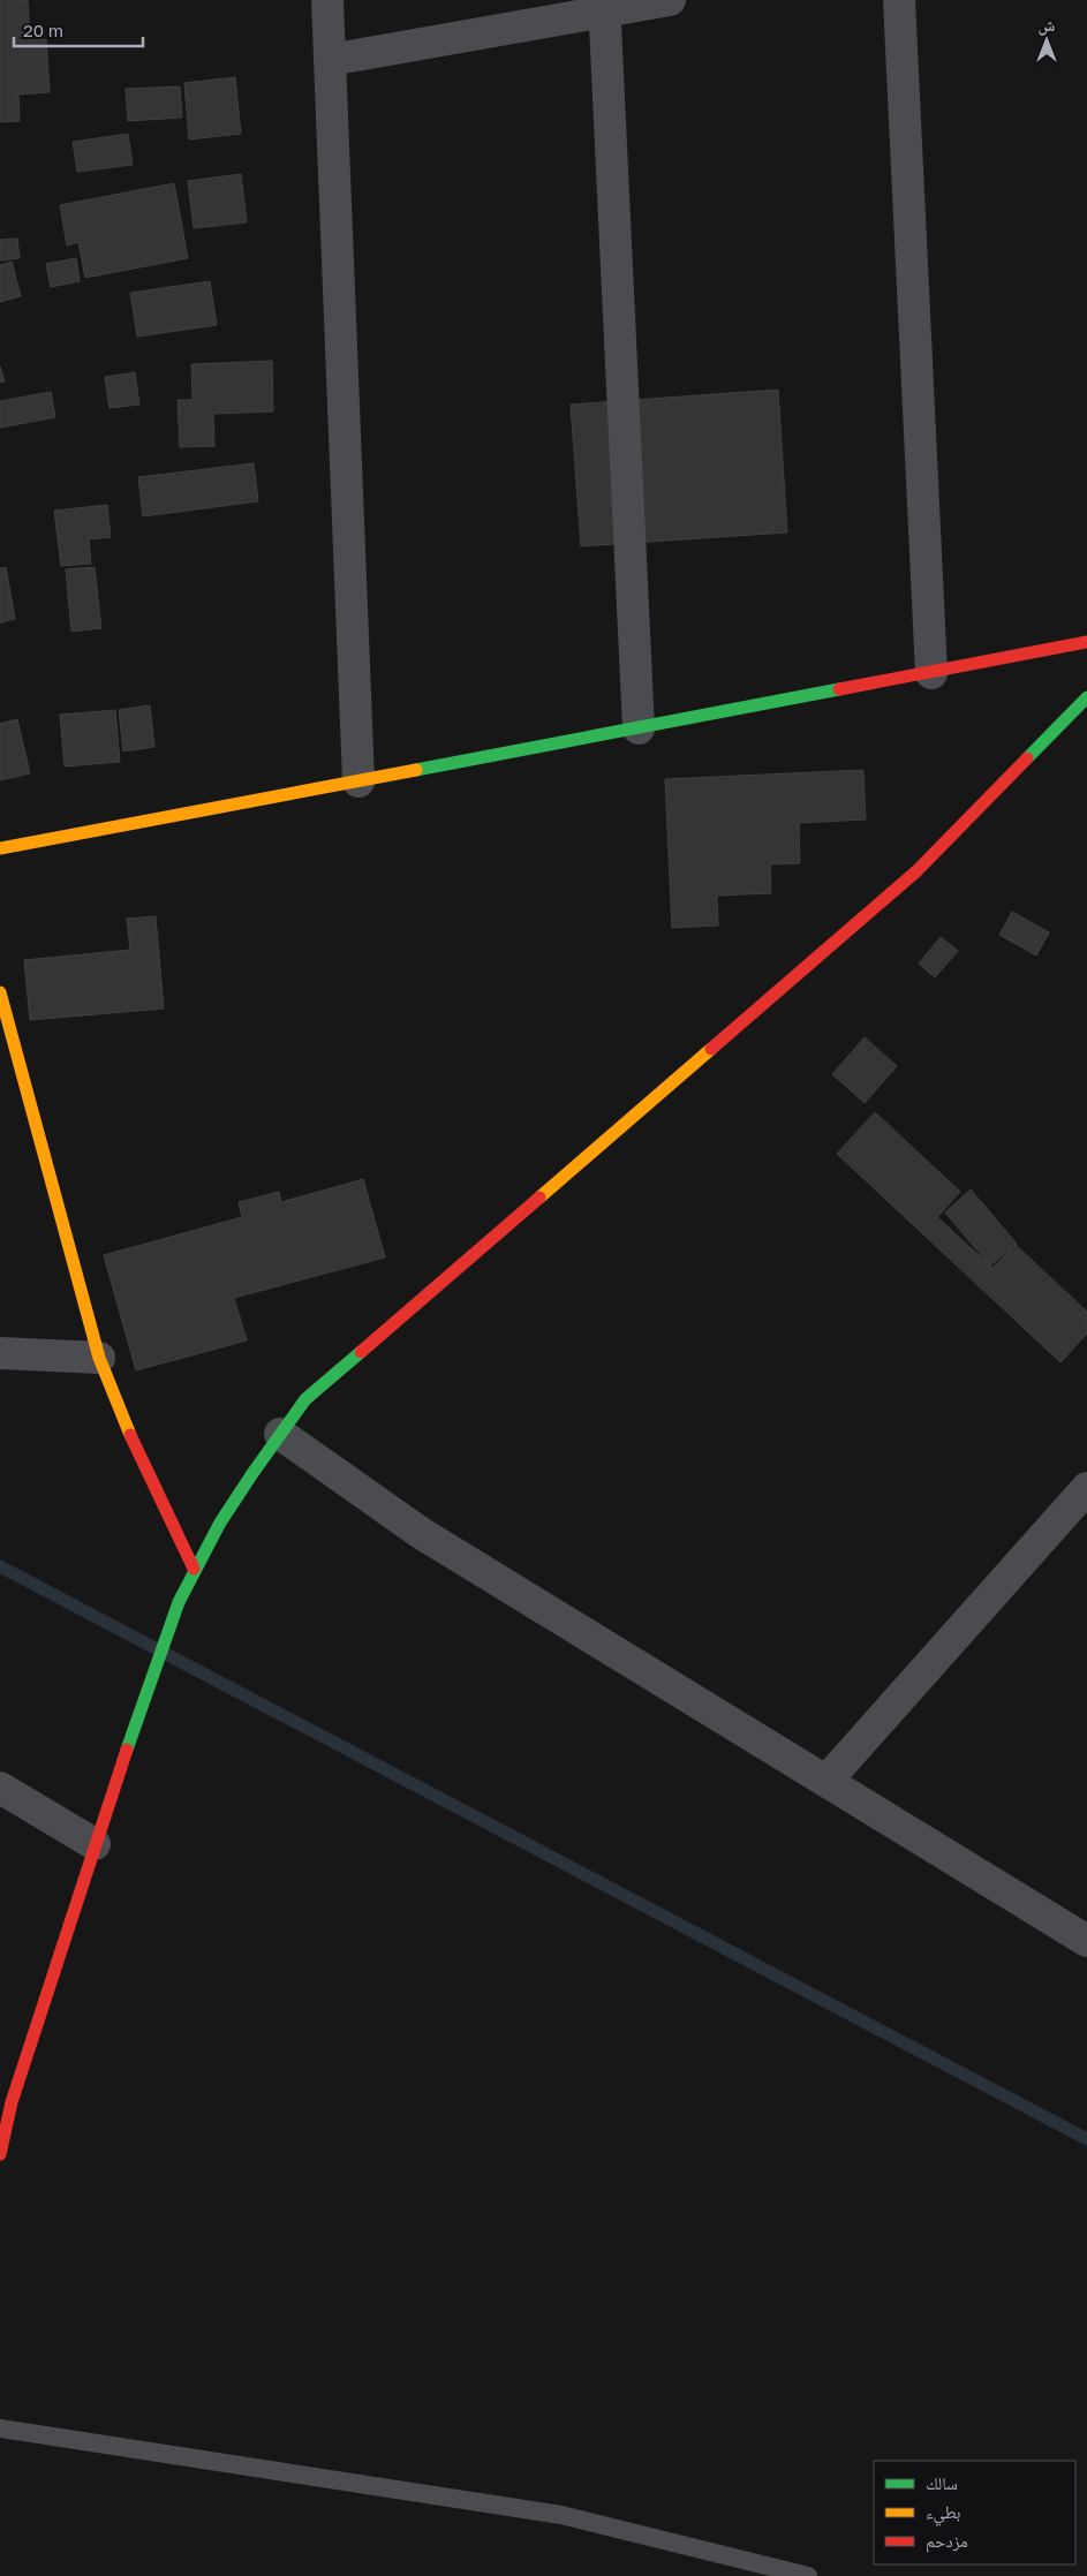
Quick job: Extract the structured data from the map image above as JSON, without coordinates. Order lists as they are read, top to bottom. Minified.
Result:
{"legend":["سالك","بطيء","مزدحم"],"scale_bar":"20 m","north":"top"}
